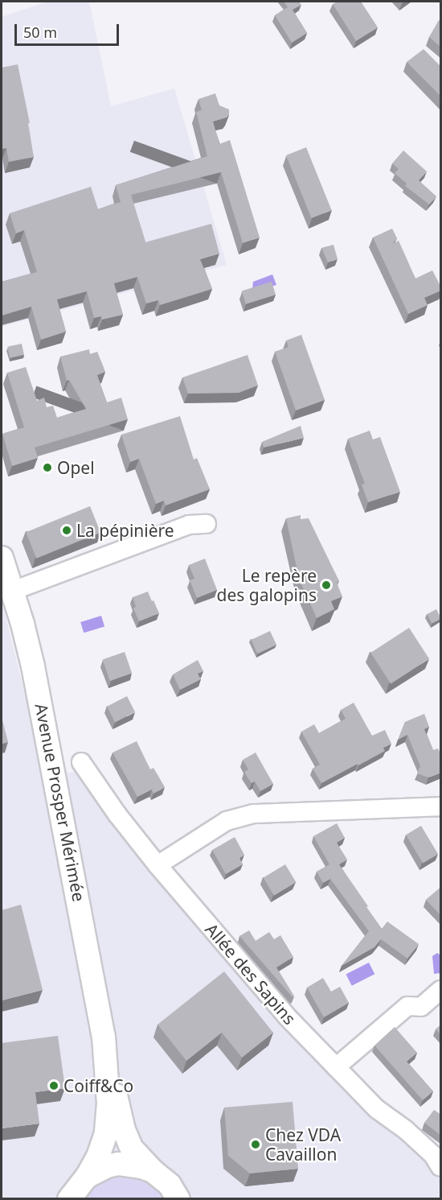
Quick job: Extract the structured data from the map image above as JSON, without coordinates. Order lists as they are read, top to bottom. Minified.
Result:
{"streets":{"main road":["Avenue Prosper Mérimée"],"street":["Allée des Sapins"]},"places":["Opel","La pépinière","Le repère des galopins","Coiff&Co","Chez VDA Cavaillon"],"scale_bar":"50 m"}
